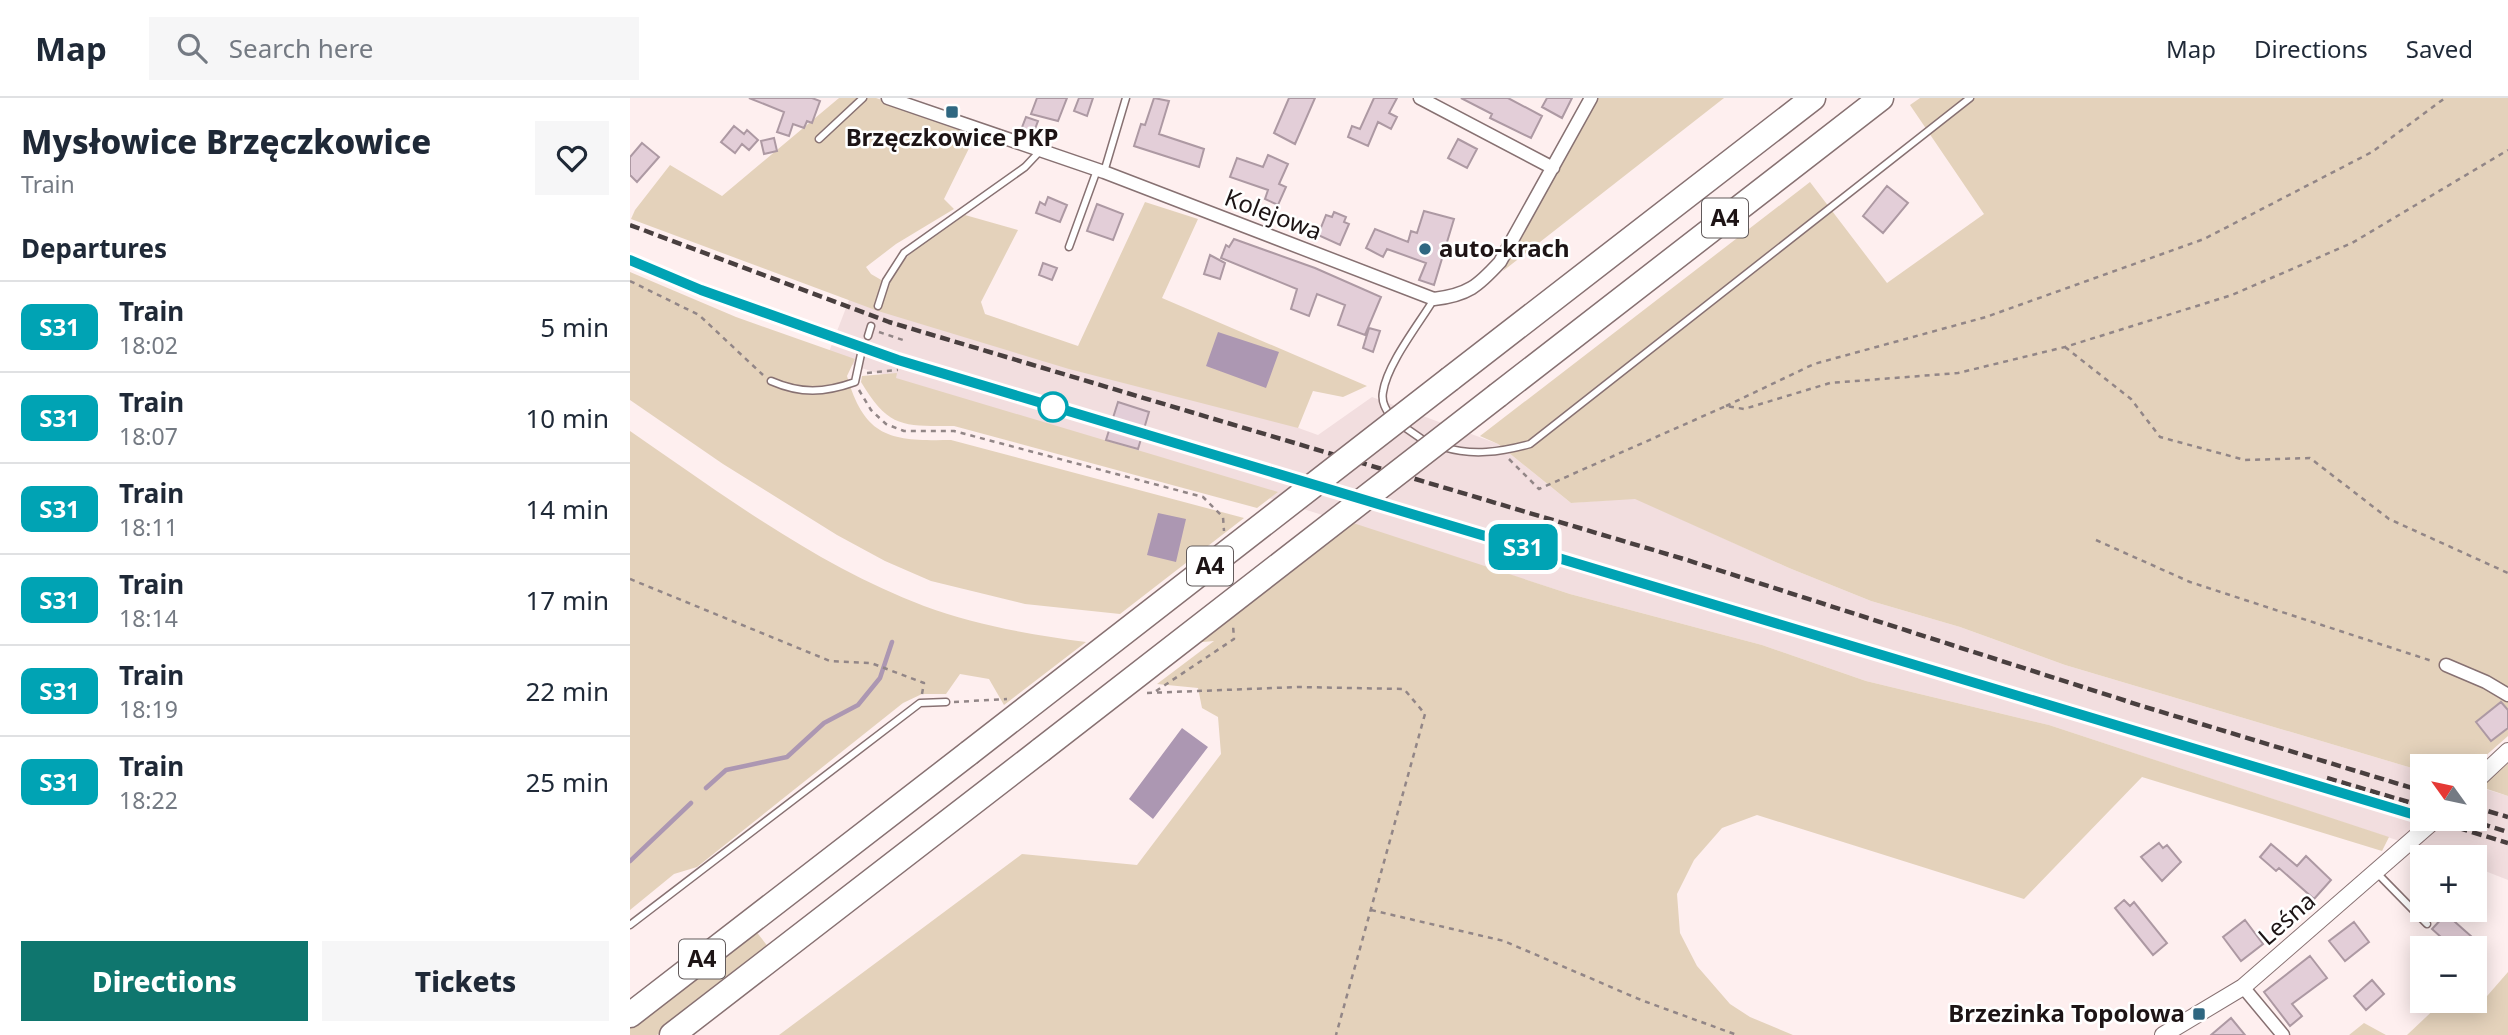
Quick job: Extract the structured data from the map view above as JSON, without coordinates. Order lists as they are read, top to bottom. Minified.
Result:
{"streets":{"highway":["A4"],"street":["Kolejowa","Leśna"]},"places":{"transit":["Brzęczkowice PKP","Brzezinka Topolowa"],"other":["auto-krach"]},"north":"top left","page":{"header":"Map","search":"Search here","nav":["Map","Directions","Saved"],"heading":[["Mysłowice Brzęczkowice","Train"],"Departures"],"on_map":"S31","list":[{"mark":"S31","name":"Train","note":"18:02","value":"5 min"},{"mark":"S31","name":"Train","note":"18:07","value":"10 min"},{"mark":"S31","name":"Train","note":"18:11","value":"14 min"},{"mark":"S31","name":"Train","note":"18:14","value":"17 min"},{"mark":"S31","name":"Train","note":"18:19","value":"22 min"},{"mark":"S31","name":"Train","note":"18:22","value":"25 min"}],"map_buttons":["+","−"],"buttons":["Directions","Tickets"]}}
